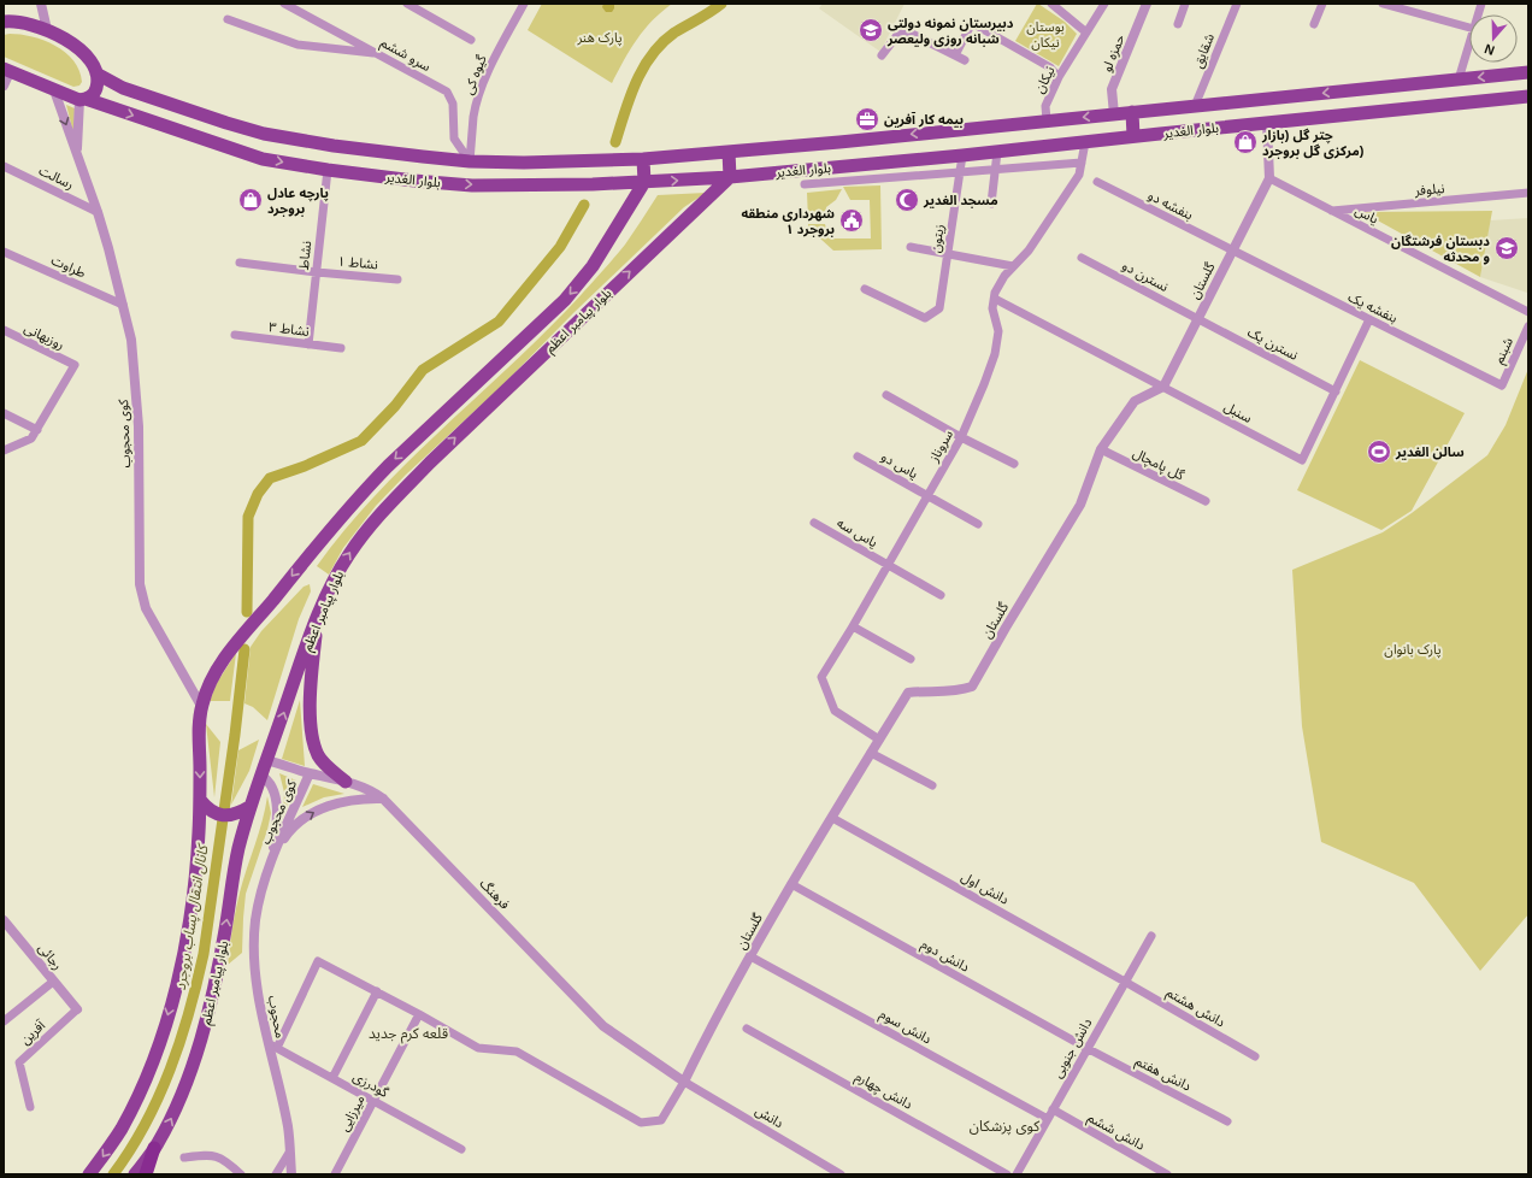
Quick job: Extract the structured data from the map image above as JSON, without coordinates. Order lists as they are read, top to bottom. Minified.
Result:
{"streets":{"main road":["بلوار الغدیر","بلوار پیامبر اعظم"],"street":["شقایق","حمزه لو","سرو ششم","گیوه کی","نیکان","رسالت","نیلوفر","بنفشه دو","یاس","زیتون","نشاط","نشاط ۱","طراوت","نسترن دو","گلستان","بنفشه یک","نشاط ۳","روزبهانی","نسترن یک","شبنم","سنبل","کوی محجوب","سروناز","گل پامچال","یاس دو","یاس سه","دانش اول","فرهنگ","دانش دوم","رجائی","دانش هشتم","محجوب","دانش سوم","آفرین","دانش جنوبی","دانش هفتم","گودرزی","دانش چهارم","میرزایی","دانش","دانش ششم"]},"crossings":[["شقایق","بلوار الغدیر"],["حمزه لو","بلوار الغدیر"],["سرو ششم","گیوه کی"],["سرو ششم","بلوار الغدیر"],["گیوه کی","بلوار الغدیر"],["نیکان","بلوار الغدیر"],["بلوار الغدیر","زیتون"],["بلوار الغدیر","نشاط"],["بلوار الغدیر","گلستان"],["بلوار الغدیر","بلوار پیامبر اعظم"],["بلوار الغدیر","کوی محجوب"],["بلوار الغدیر","سروناز"],["رسالت","کوی محجوب"],["نیلوفر","یاس"],["بنفشه دو","گلستان"],["بنفشه دو","بنفشه یک"],["یاس","گلستان"],["نشاط","نشاط ۱"],["نشاط","نشاط ۳"],["طراوت","کوی محجوب"],["نسترن دو","گلستان"],["نسترن دو","نسترن یک"],["گلستان","بنفشه یک"],["گلستان","نسترن یک"],["گلستان","سنبل"],["گلستان","سروناز"],["گلستان","گل پامچال"],["گلستان","دانش اول"],["گلستان","فرهنگ"],["گلستان","دانش دوم"],["گلستان","دانش سوم"],["گلستان","دانش"],["بنفشه یک","شبنم"],["بلوار پیامبر اعظم","کوی محجوب"],["بلوار پیامبر اعظم","فرهنگ"],["نسترن یک","سنبل"],["سنبل","سروناز"],["کوی محجوب","فرهنگ"],["کوی محجوب","محجوب"],["سروناز","یاس دو"],["سروناز","یاس سه"],["دانش اول","دانش هشتم"],["دانش اول","دانش جنوبی"],["فرهنگ","دانش"],["دانش دوم","دانش جنوبی"],["دانش دوم","دانش هفتم"],["رجائی","آفرین"],["دانش هشتم","دانش جنوبی"],["محجوب","گودرزی"],["دانش سوم","دانش جنوبی"],["دانش جنوبی","دانش هفتم"],["دانش جنوبی","دانش ششم"],["گودرزی","میرزایی"]],"districts":["قلعه کرم جدید","کوی پزشکان"],"water":["کانال انتقال پساب بروجرد"],"parks":["بوستان نیکان","پارک هنر","پارک بانوان"],"places":{"school or university":["دبیرستان نمونه دولتی شبانه روزی ولیعصر","دبستان فرشتگان و محدثه"],"office":["بیمه کار آفرین"],"shop":["چتر گل (بازار مرکزی گل بروجرد)","پارچه عادل بروجرد"],"mosque":["مسجد الغدیر"],"public building":["شهرداری منطقه ۱ بروجرد"],"sports":["سالن الغدیر"]},"north":"bottom"}
